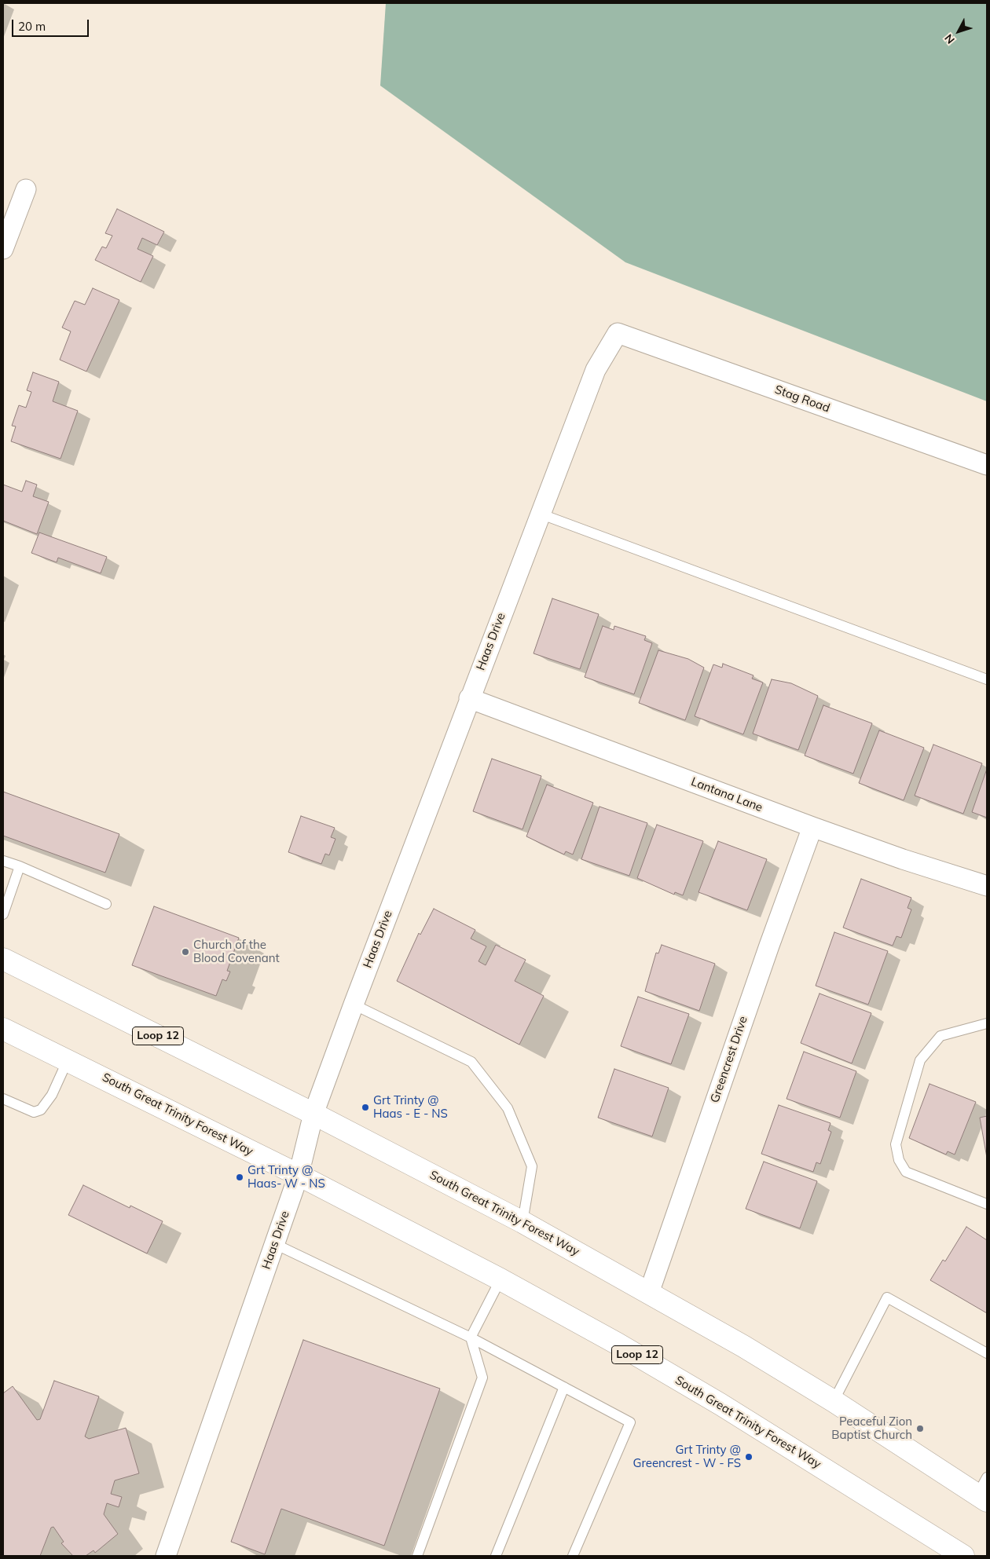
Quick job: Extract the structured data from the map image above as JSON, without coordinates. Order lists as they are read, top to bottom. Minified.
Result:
{"streets":{"main road":["Loop 12","South Great Trinity Forest Way"],"street":["Stag Road","Haas Drive","Lantana Lane","Greencrest Drive"]},"crossings":[["Stag Road","Haas Drive"],["Haas Drive","Lantana Lane"],["Haas Drive","South Great Trinity Forest Way"],["Lantana Lane","Greencrest Drive"],["Greencrest Drive","South Great Trinity Forest Way"]],"places":["Church of the Blood Covenant","Grt Trinty @ Haas - E - NS","Grt Trinty @ Haas- W - NS","Peaceful Zion Baptist Church","Grt Trinty @ Greencrest - W - FS"],"scale_bar":"20 m","north":"bottom left"}
